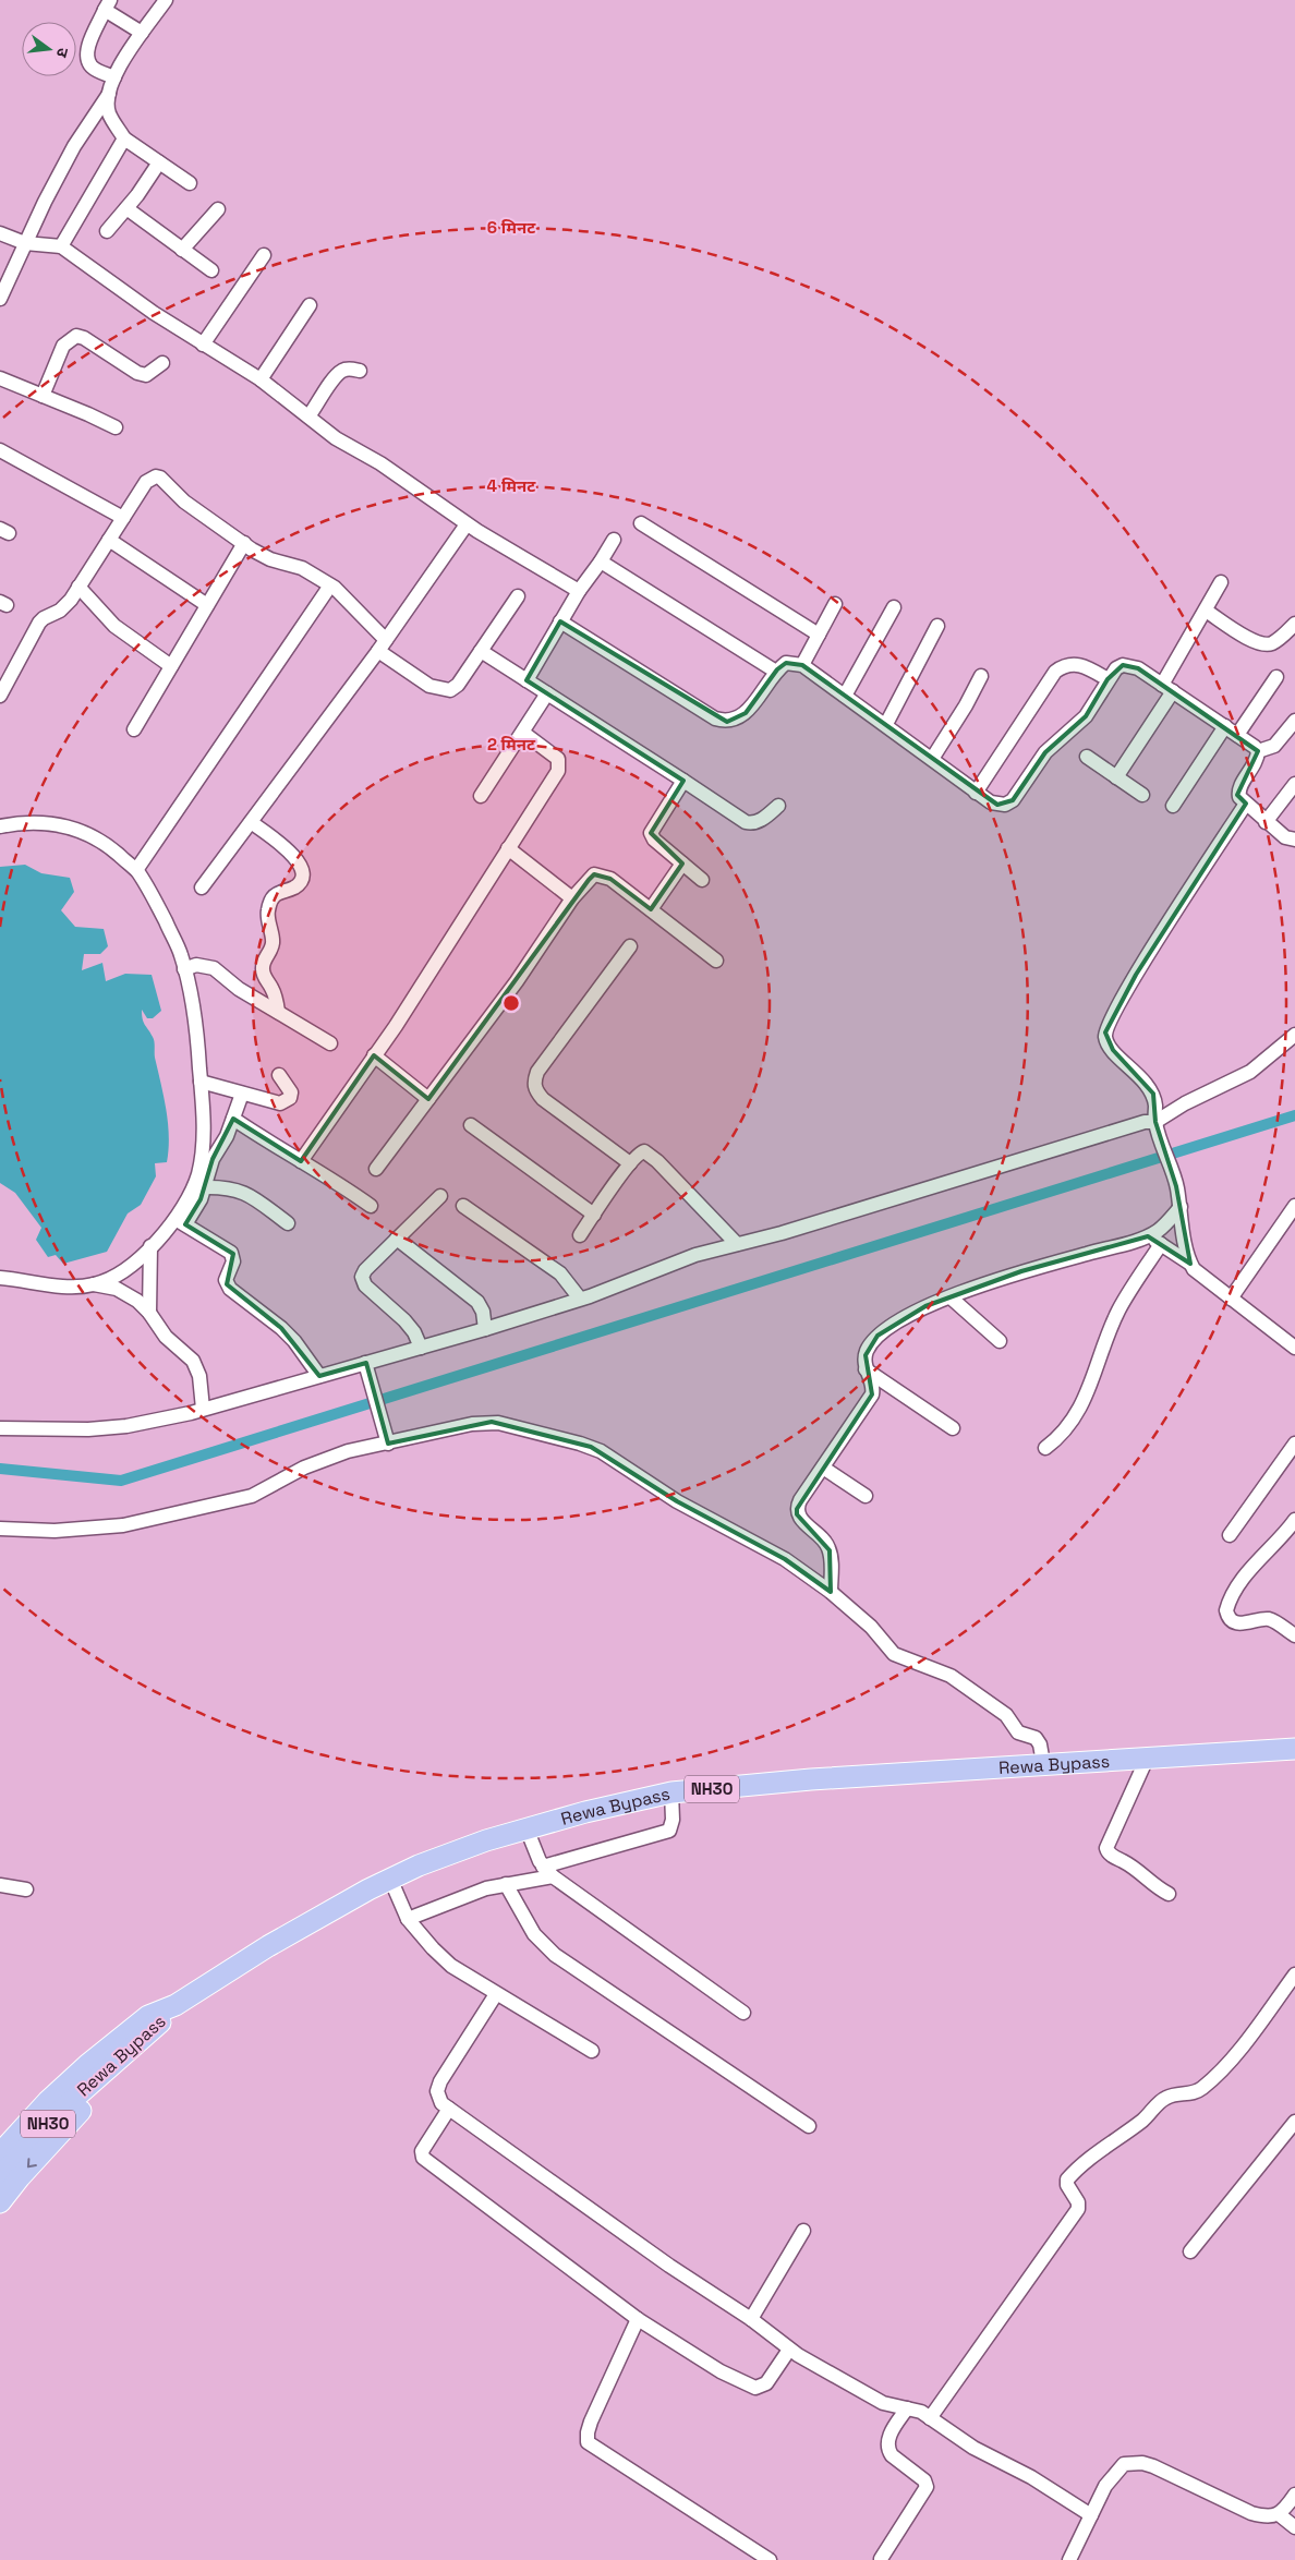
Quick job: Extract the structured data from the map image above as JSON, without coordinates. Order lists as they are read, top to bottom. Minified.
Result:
{"streets":{"highway":["Rewa Bypass","NH30"]},"north":"right","rings":["6 मिनट","4 मिनट","2 मिनट"]}
